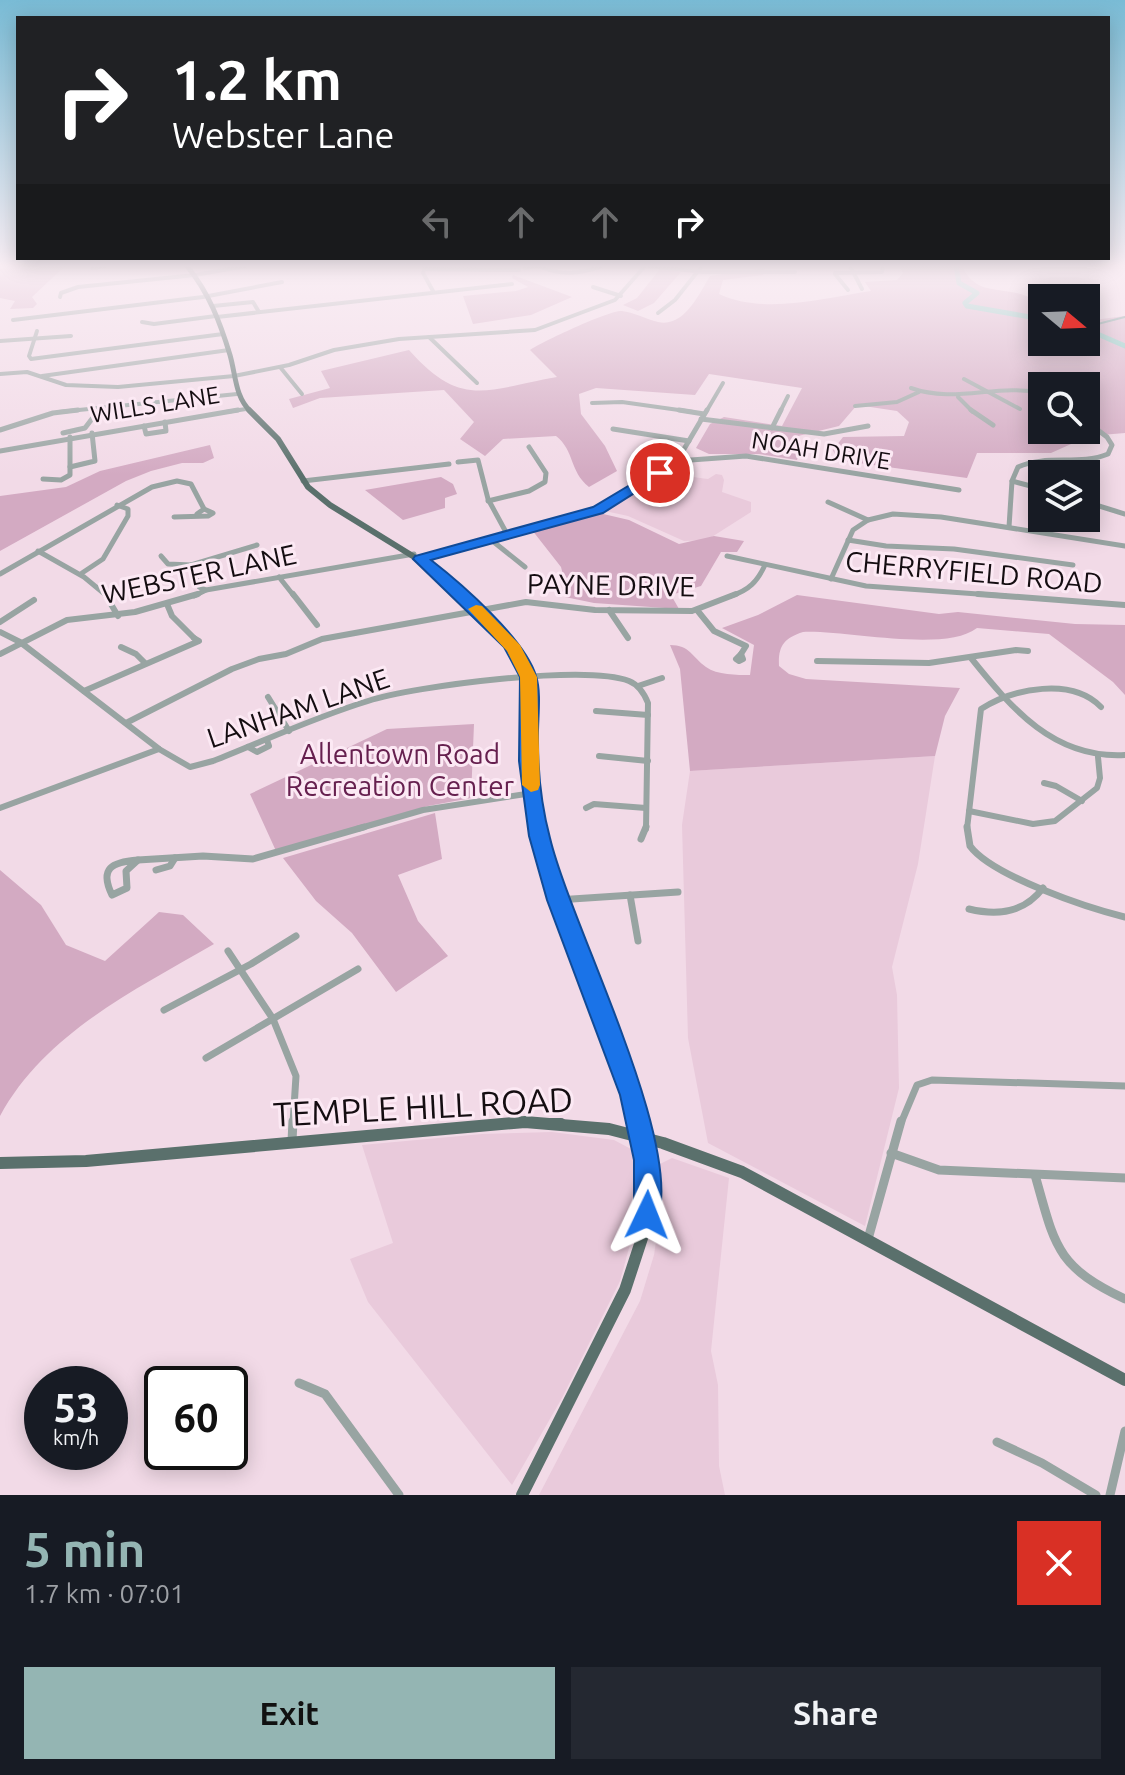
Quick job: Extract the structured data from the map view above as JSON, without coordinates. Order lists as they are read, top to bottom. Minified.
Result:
{"streets":{"main road":["TEMPLE HILL ROAD"],"street":["WILLS LANE","NOAH DRIVE","CHERRYFIELD ROAD","WEBSTER LANE","PAYNE DRIVE","LANHAM LANE"]},"crossings":[["NOAH DRIVE","WEBSTER LANE"],["CHERRYFIELD ROAD","PAYNE DRIVE"],["WEBSTER LANE","LANHAM LANE"],["PAYNE DRIVE","LANHAM LANE"]],"parks":["Allentown Road Recreation Center"],"north":"right","page":{"turn":["1.2 km","Webster Lane"],"speed":"53 km/h","limit":"60","heading":["5 min","1.7 km · 07:01"],"buttons":["Exit","Share"]}}
